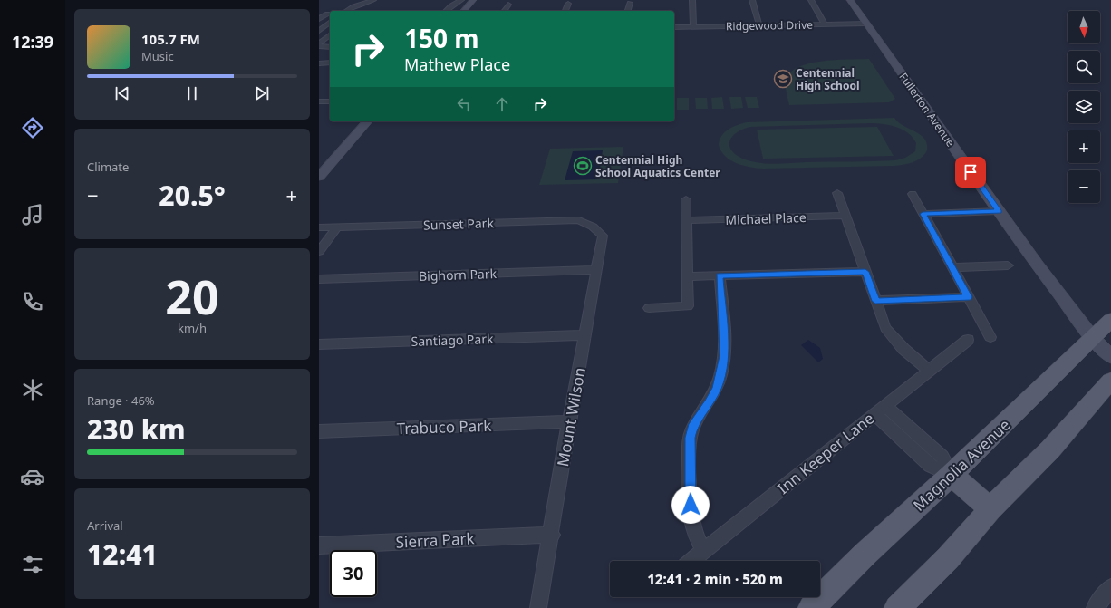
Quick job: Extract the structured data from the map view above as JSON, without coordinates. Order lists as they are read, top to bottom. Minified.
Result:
{"streets":{"main road":["Fullerton Avenue","Magnolia Avenue"],"street":["Ridgewood Drive","Michael Place","Sunset Park","Bighorn Park","Santiago Park","Mount Wilson","Trabuco Park","Inn Keeper Lane","Sierra Park"]},"crossings":[["Ridgewood Drive","Fullerton Avenue"],["Fullerton Avenue","Magnolia Avenue"],["Sunset Park","Mount Wilson"],["Bighorn Park","Mount Wilson"],["Santiago Park","Mount Wilson"],["Mount Wilson","Trabuco Park"],["Mount Wilson","Sierra Park"]],"places":{"school or university":["Centennial High School"],"sports":["Centennial High School Aquatics Center"]},"north":"bottom","page":{"tabs":"12:39","map_buttons":["+","−"],"turn":["150 m","Mathew Place"],"song":["105.7 FM","Music"],"tile":["Climate",["20","km/h"],["Range · 46%","230 km"],["Arrival","12:41"]],"heat":["−","20.5°","+"],"limit":"30","trip":"12:41 · 2 min · 520 m"}}
